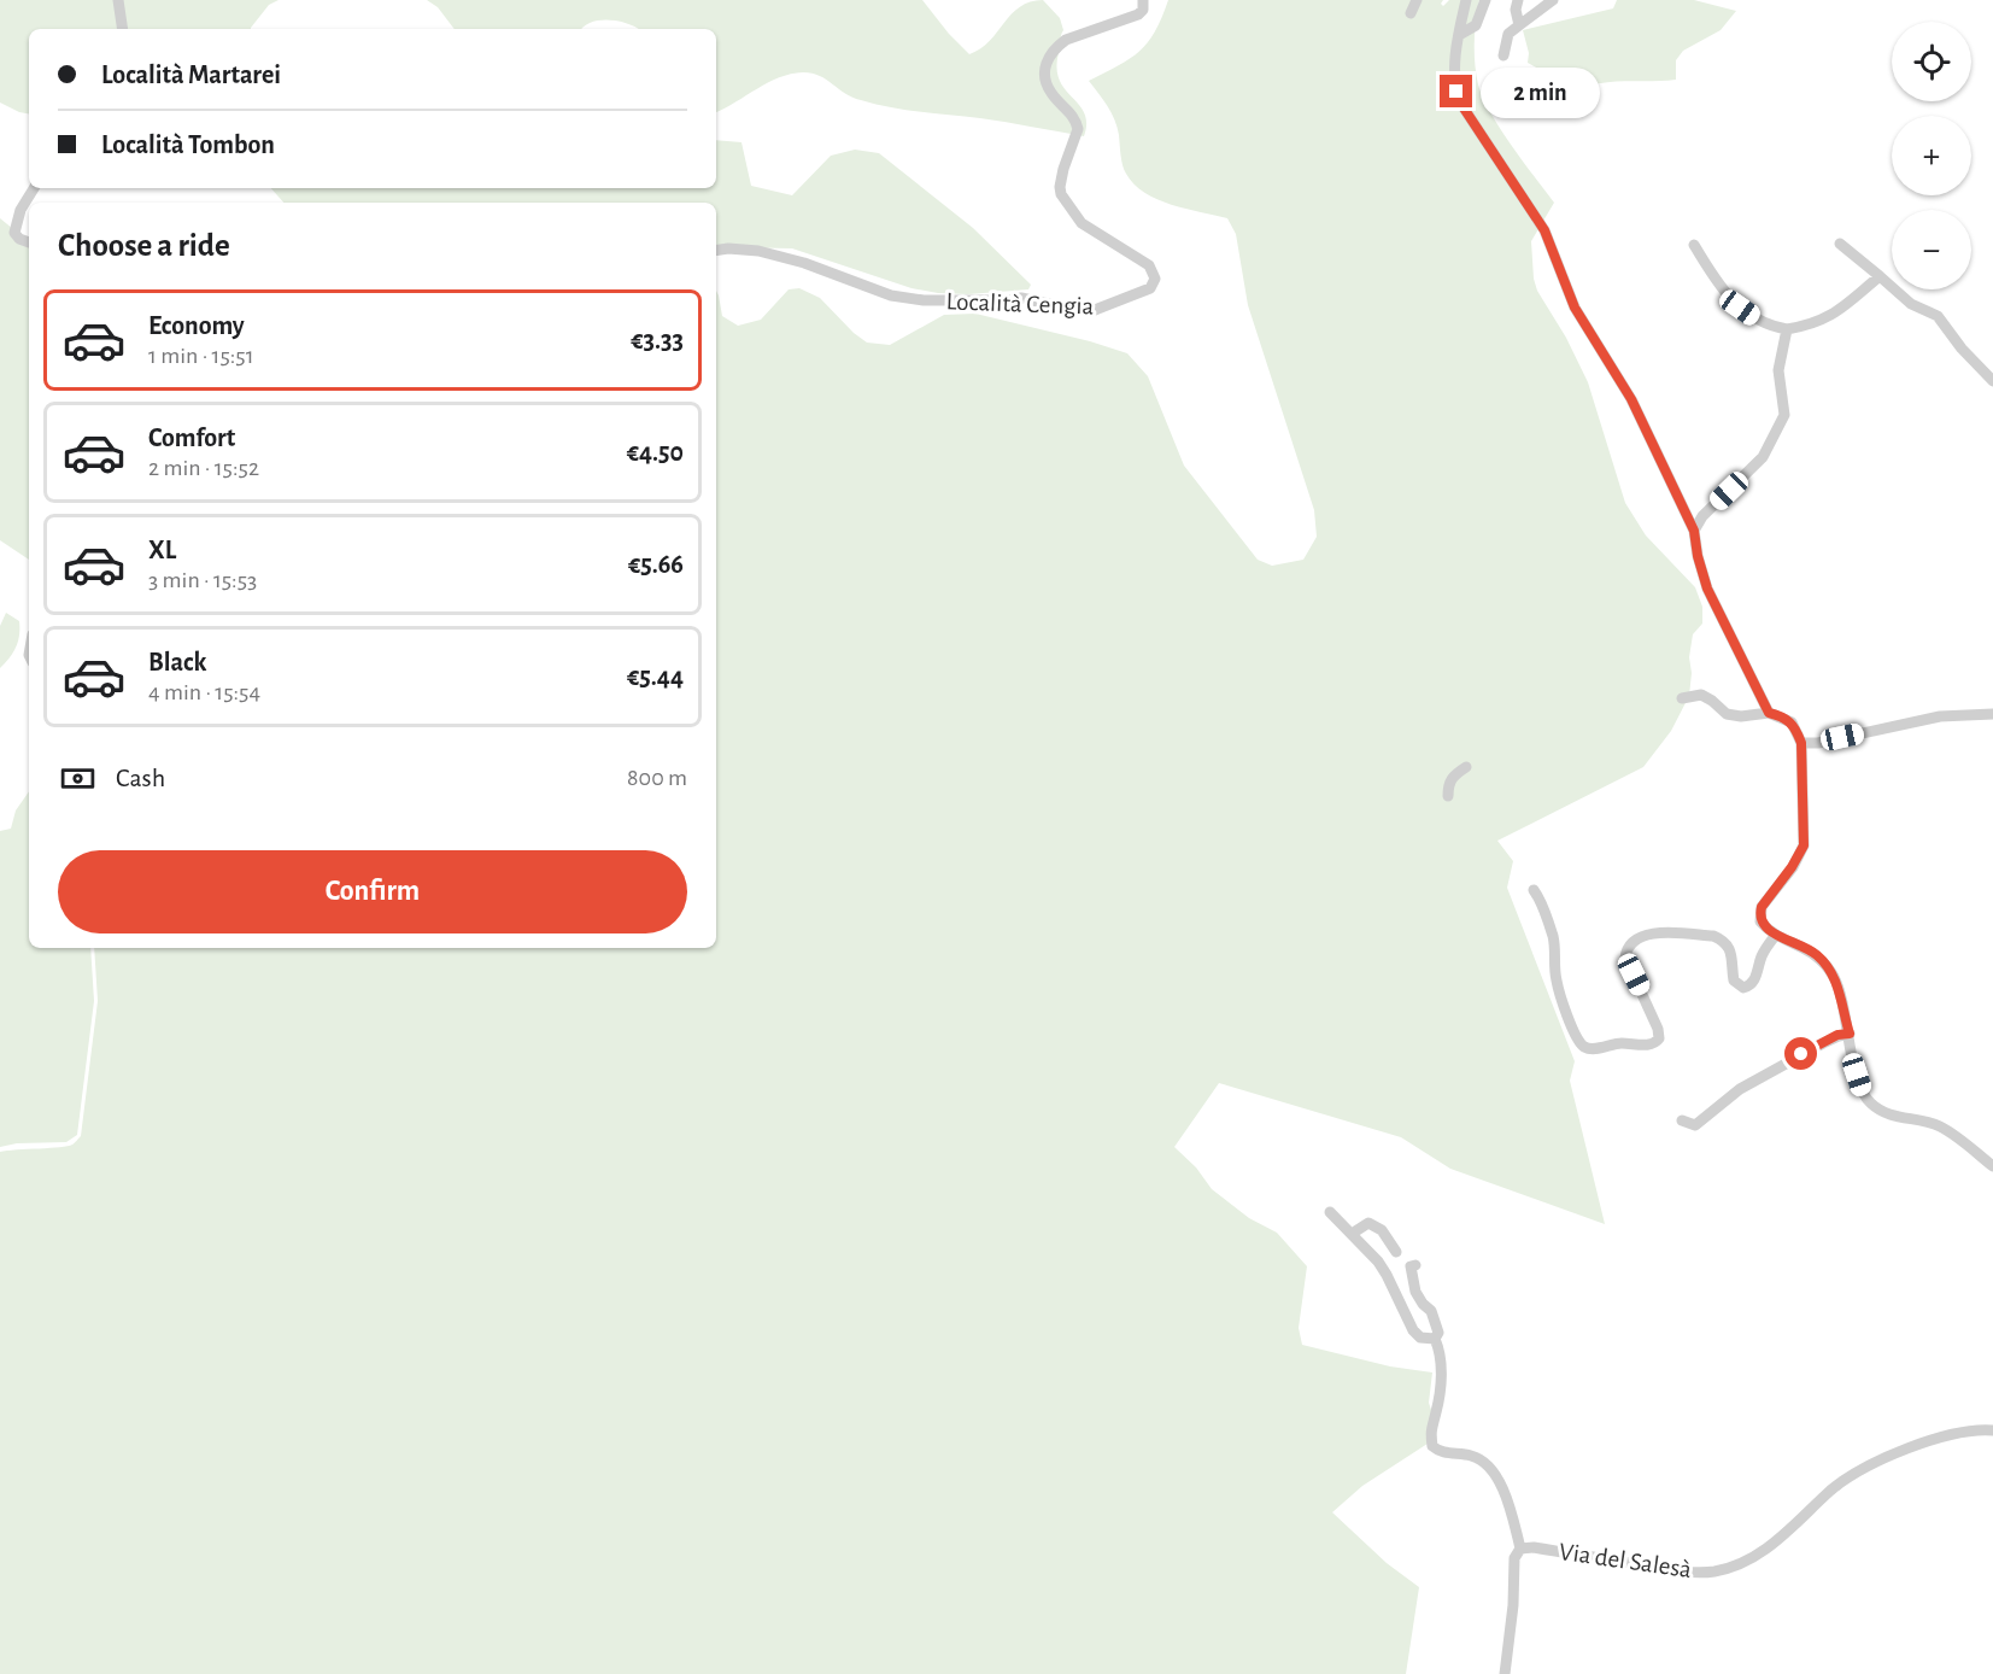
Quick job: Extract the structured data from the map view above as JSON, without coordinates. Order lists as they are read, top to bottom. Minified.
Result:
{"streets":{"street":["Località Cengia","Via del Salesà"]},"page":{"map_buttons":["+","−"],"banner":["Località Martarei","Località Tombon"],"bubble":"2 min","heading":"Choose a ride","list":[{"name":"Economy","note":"1 min · 15:51","value":"€3.33"},{"name":"Comfort","note":"2 min · 15:52","value":"€4.50"},{"name":"XL","note":"3 min · 15:53","value":"€5.66"},{"name":"Black","note":"4 min · 15:54","value":"€5.44"}],"pay":["Cash","800 m"],"buttons":"Confirm"}}
